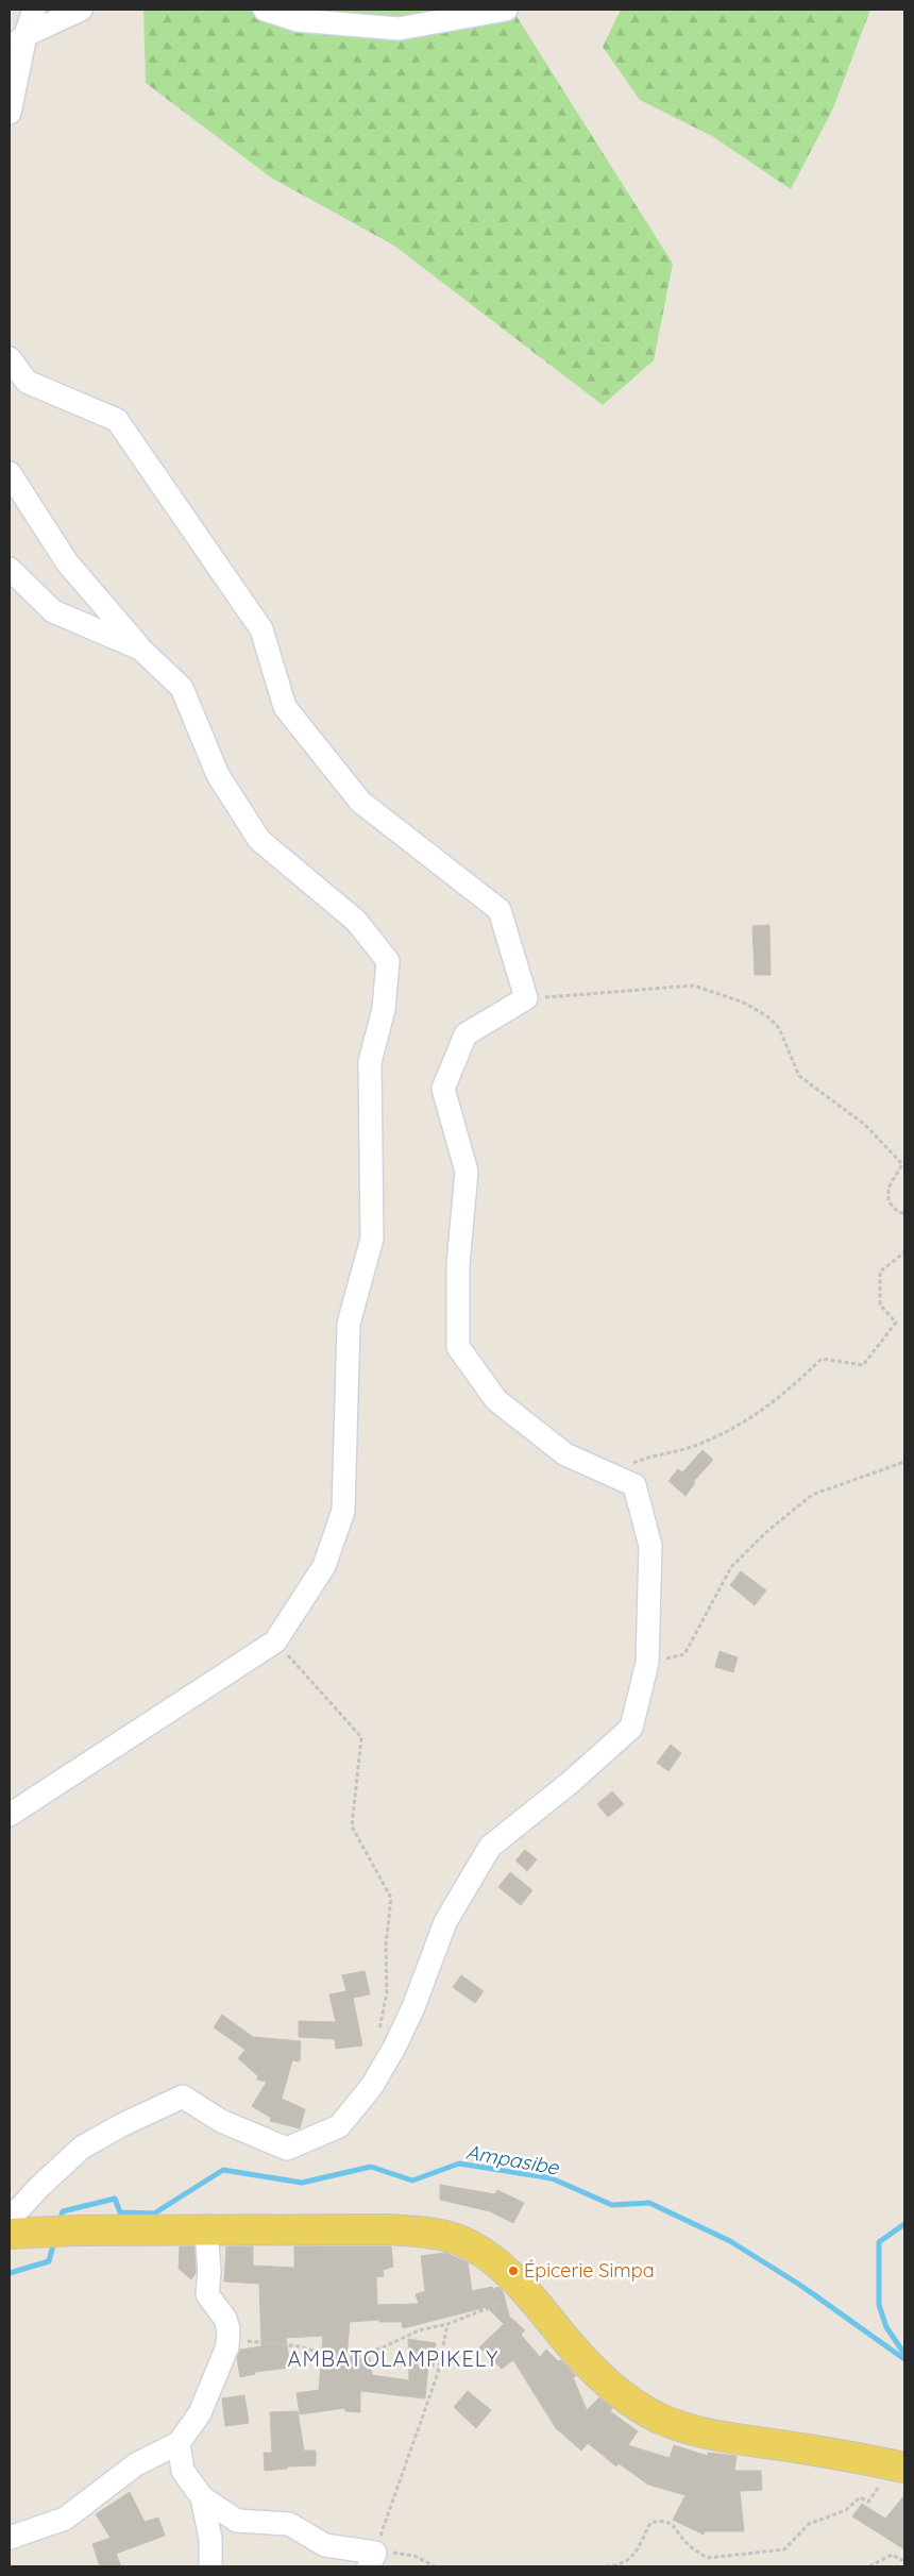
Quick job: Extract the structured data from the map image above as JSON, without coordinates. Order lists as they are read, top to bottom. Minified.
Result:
{"districts":["AMBATOLAMPIKELY"],"water":["Ampasibe"],"places":["Épicerie Simpa"]}
